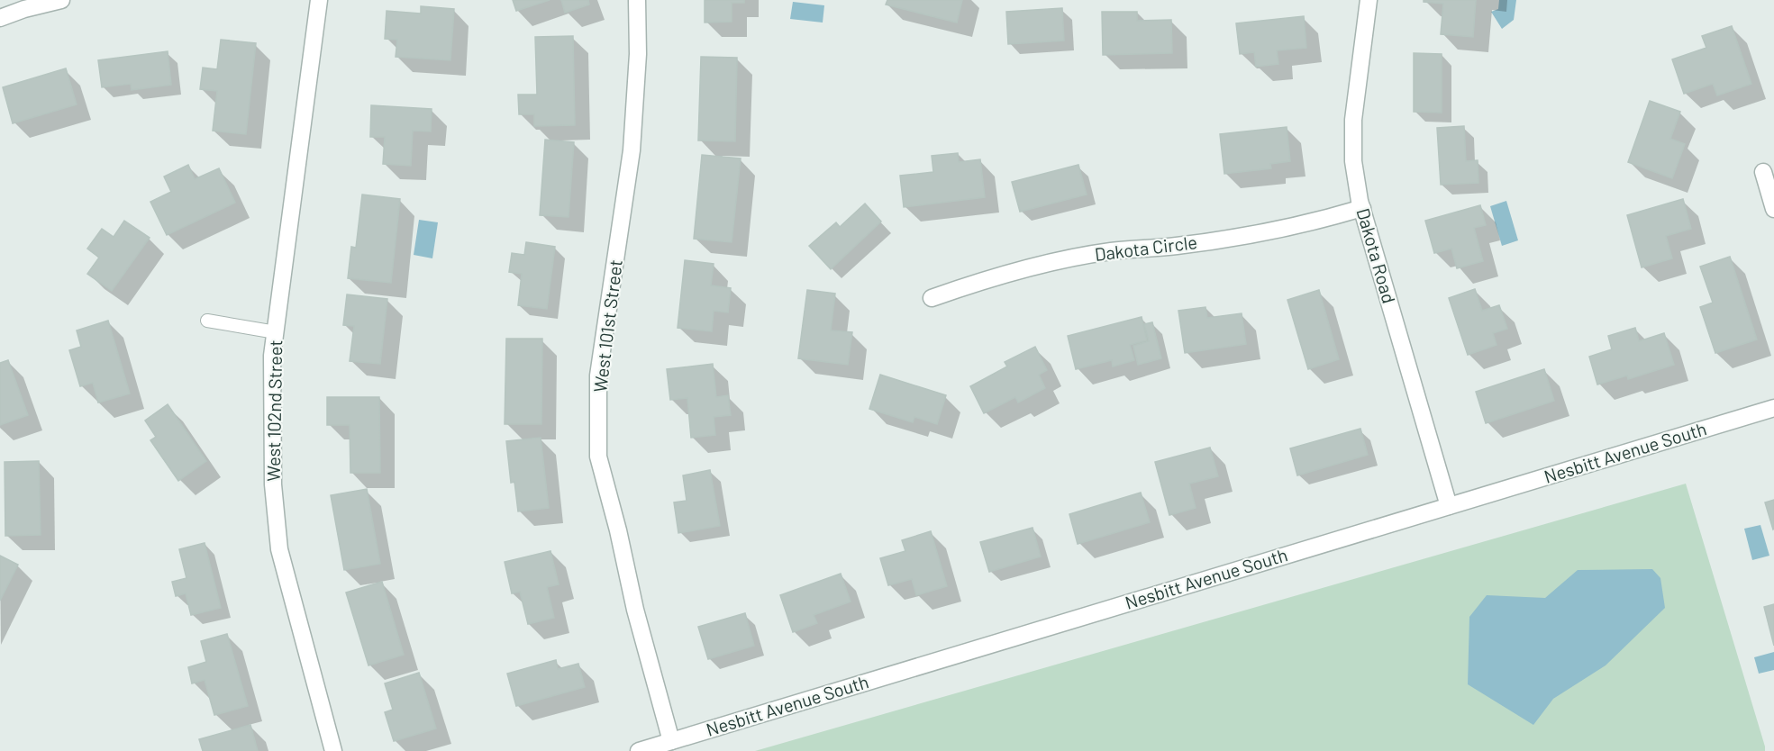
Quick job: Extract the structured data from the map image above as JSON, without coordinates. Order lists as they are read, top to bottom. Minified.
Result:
{"streets":{"street":["Dakota Circle","Dakota Road","West 101st Street","West 102nd Street","Nesbitt Avenue South"]},"crossings":[["Dakota Circle","Dakota Road"],["Dakota Road","Nesbitt Avenue South"],["West 101st Street","Nesbitt Avenue South"]]}
